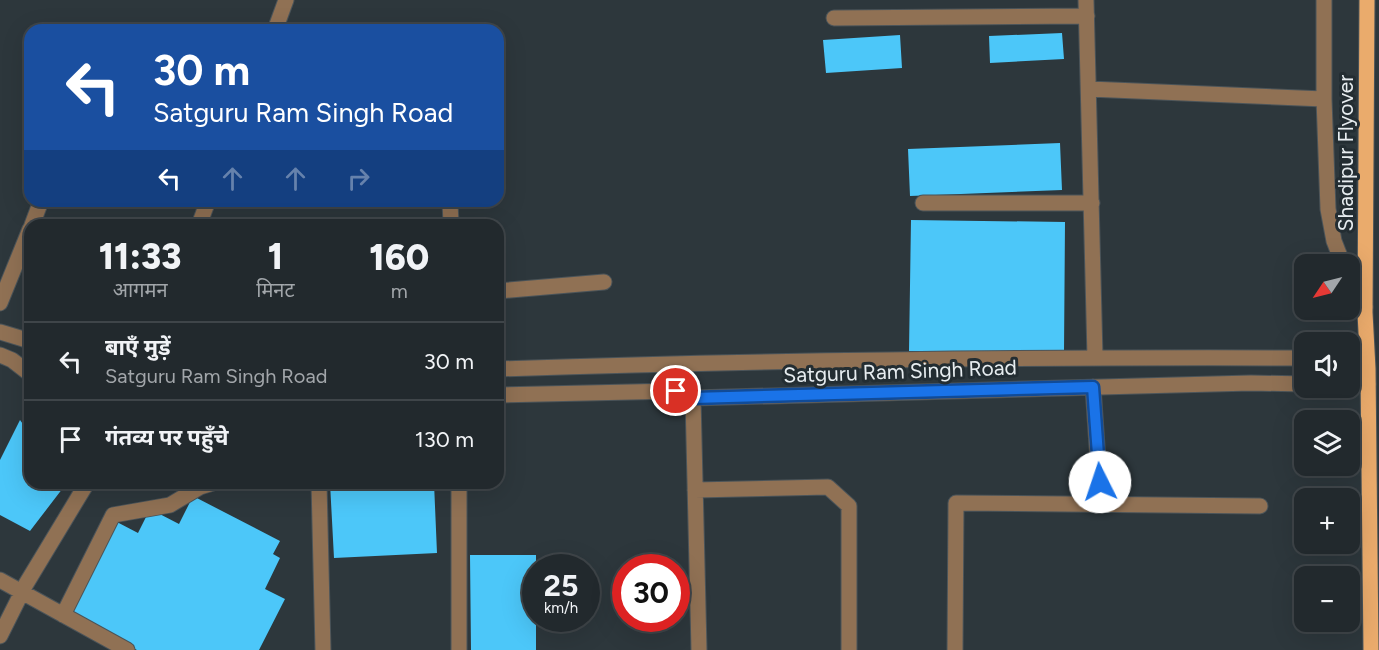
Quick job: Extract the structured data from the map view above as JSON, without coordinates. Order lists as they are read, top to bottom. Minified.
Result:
{"streets":{"main road":["Shadipur Flyover"],"street":["Satguru Ram Singh Road"]},"north":"bottom left","page":{"turn":["30 m","Satguru Ram Singh Road"],"eta":["11:33","आगमन","1","मिनट","160","m"],"map_buttons":["+","−"],"list":[{"name":"बाएँ मुड़ें","note":"Satguru Ram Singh Road","value":"30 m"},{"name":"गंतव्य पर पहुँचे","value":"130 m"}],"speed":"25 km/h","limit":"30"}}
